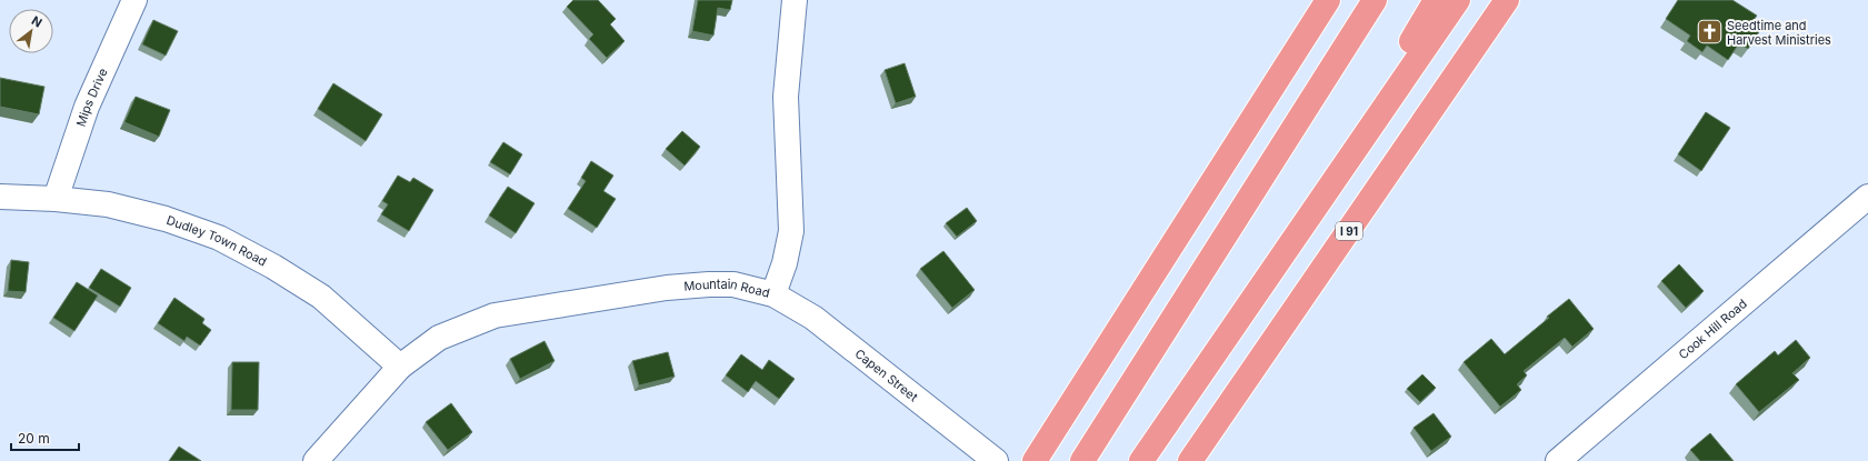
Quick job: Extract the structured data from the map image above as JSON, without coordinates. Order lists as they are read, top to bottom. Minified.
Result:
{"streets":{"highway":["I 91"],"street":["Mips Drive","Dudley Town Road","Mountain Road","Cook Hill Road","Capen Street"]},"crossings":[["Mips Drive","Dudley Town Road"],["Dudley Town Road","Mountain Road"],["Mountain Road","Capen Street"]],"places":{"church":["Seedtime and Harvest Ministries"]},"scale_bar":"20 m","north":"top right"}
